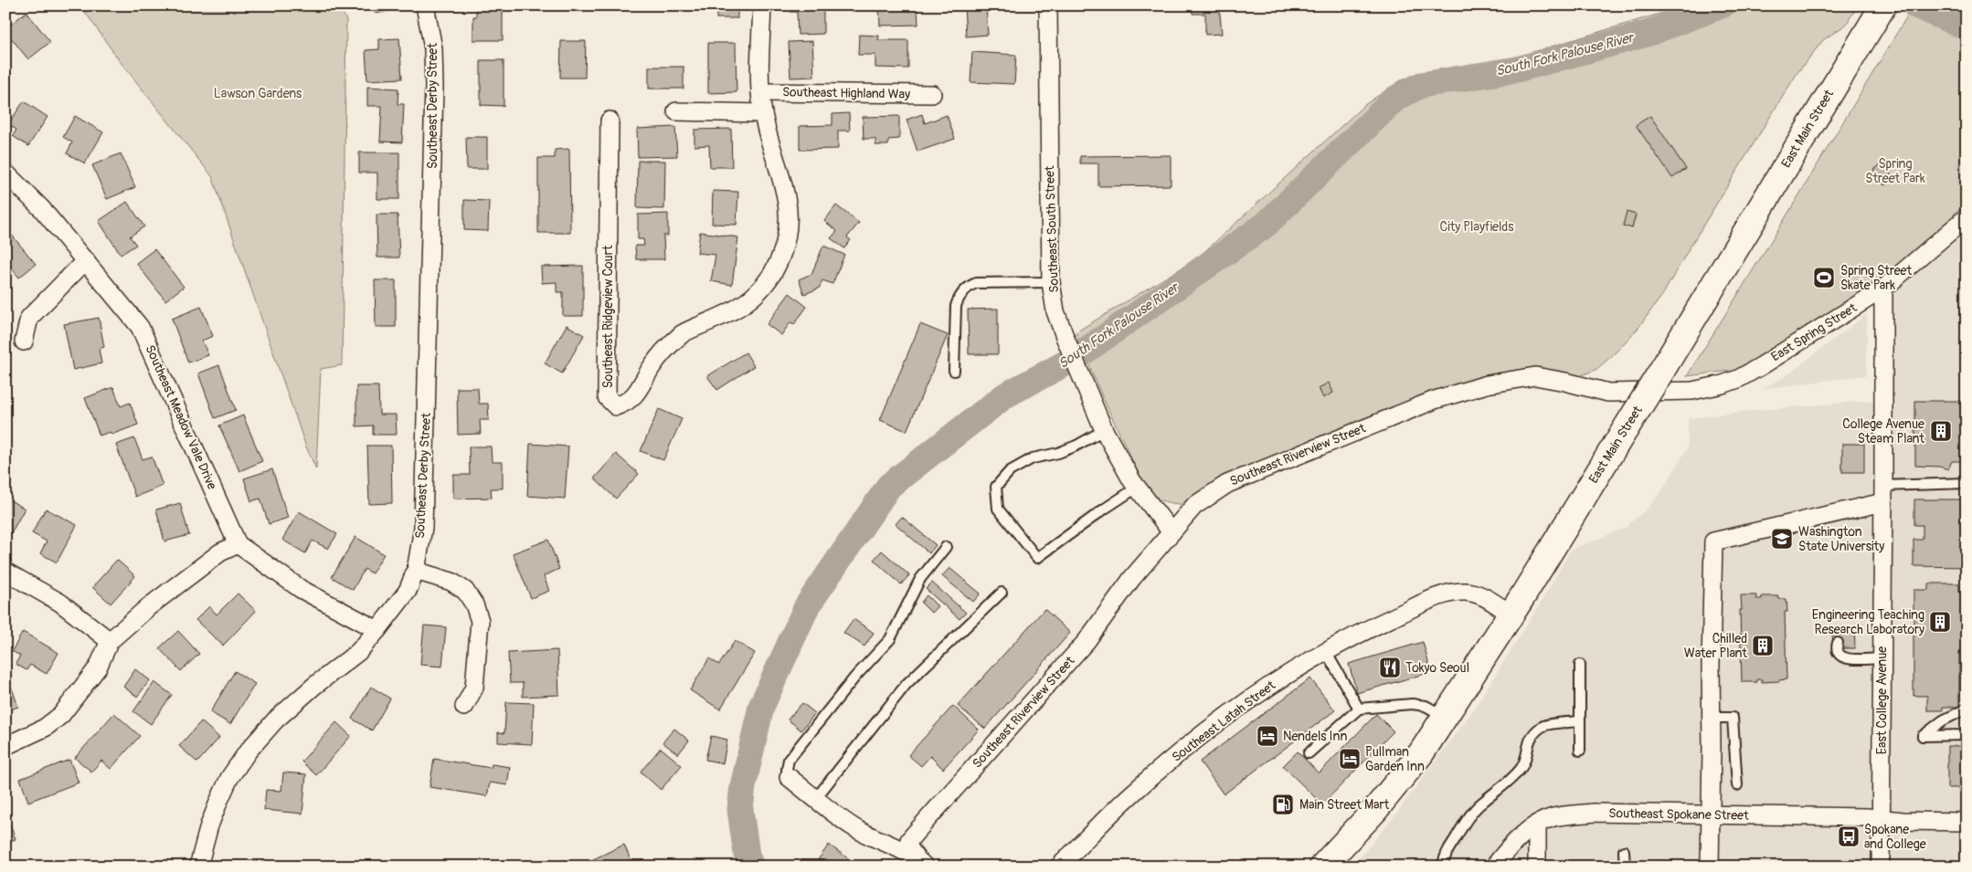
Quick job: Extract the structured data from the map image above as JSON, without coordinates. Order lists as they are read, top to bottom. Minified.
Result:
{"streets":{"main road":["East Main Street"],"street":["Southeast Highland Way","Southeast Derby Street","Southeast South Street","Southeast Ridgeview Court","East Spring Street","Southeast Meadow Vale Drive","Southeast Riverview Street","East College Avenue","Southeast Latah Street","Southeast Spokane Street"]},"crossings":[["Southeast Highland Way","Southeast Ridgeview Court"],["East Main Street","Southeast Latah Street"],["Southeast South Street","Southeast Riverview Street"],["East Spring Street","Southeast Riverview Street"],["East Spring Street","East College Avenue"],["East College Avenue","Southeast Spokane Street"]],"water":["South Fork Palouse River"],"parks":["Lawson Gardens","Spring Street Park","City Playfields"],"places":{"sports":["Spring Street Skate Park"],"building":["College Avenue Steam Plant","Engineering Teaching Research Laboratory","Chilled Water Plant"],"school or university":["Washington State University"],"restaurant":["Tokyo Seoul"],"hotel":["Nendels Inn","Pullman Garden Inn"],"fuel station":["Main Street Mart"],"bus stop":["Spokane and College"]}}
